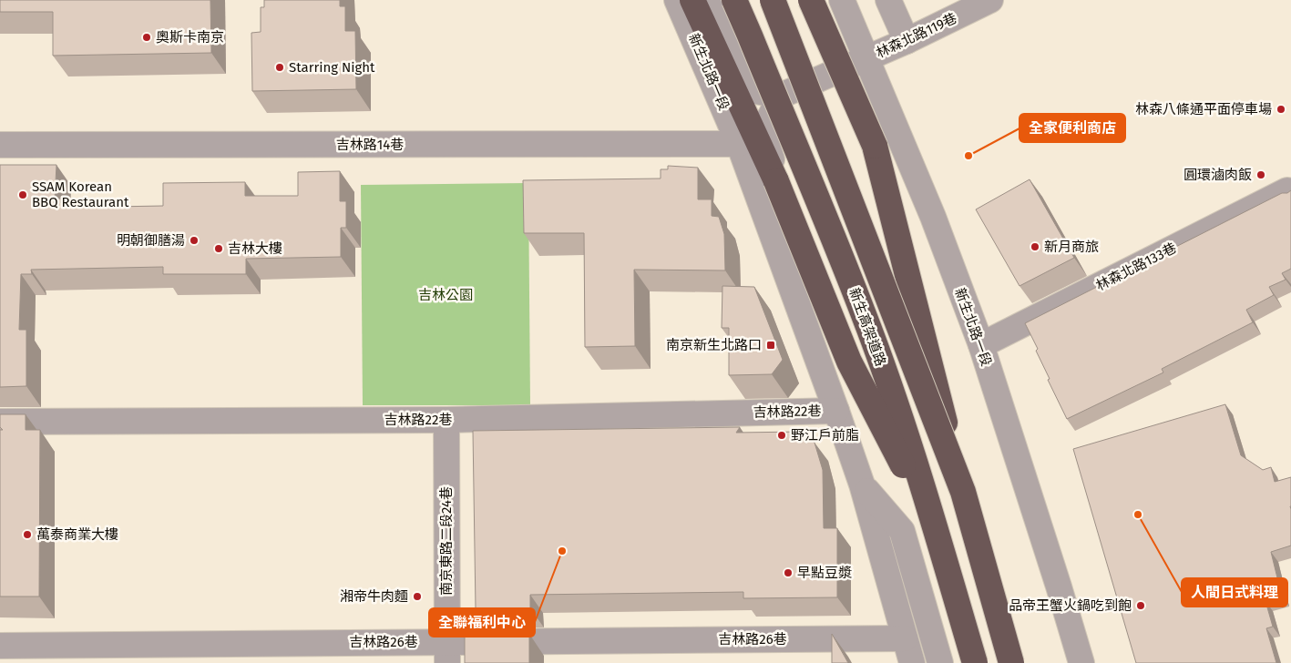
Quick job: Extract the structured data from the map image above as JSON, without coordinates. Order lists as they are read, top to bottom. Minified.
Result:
{"streets":{"highway":["新生高架道路"],"street":["林森北路119巷","新生北路一段","吉林路14巷","林森北路133巷","吉林路22巷","南京東路二段24巷","吉林路26巷"]},"crossings":[["林森北路119巷","新生北路一段"],["新生北路一段","吉林路14巷"],["新生北路一段","林森北路133巷"],["新生北路一段","吉林路22巷"],["新生北路一段","吉林路26巷"],["吉林路22巷","南京東路二段24巷"],["南京東路二段24巷","吉林路26巷"]],"parks":["吉林公園"],"places":{"other":["奧斯卡南京","Starring Night","林森八條通平面停車場","全家便利商店","圓環滷肉飯","SSAM Korean BBQ Restaurant","明朝御膳湯","新月商旅","吉林大樓","野江戶前脂","人間日式料理","萬泰商業大樓","全聯福利中心","早點豆漿","湘帝牛肉麵","品帝王蟹火鍋吃到飽"],"transit":["南京新生北路口"]}}
